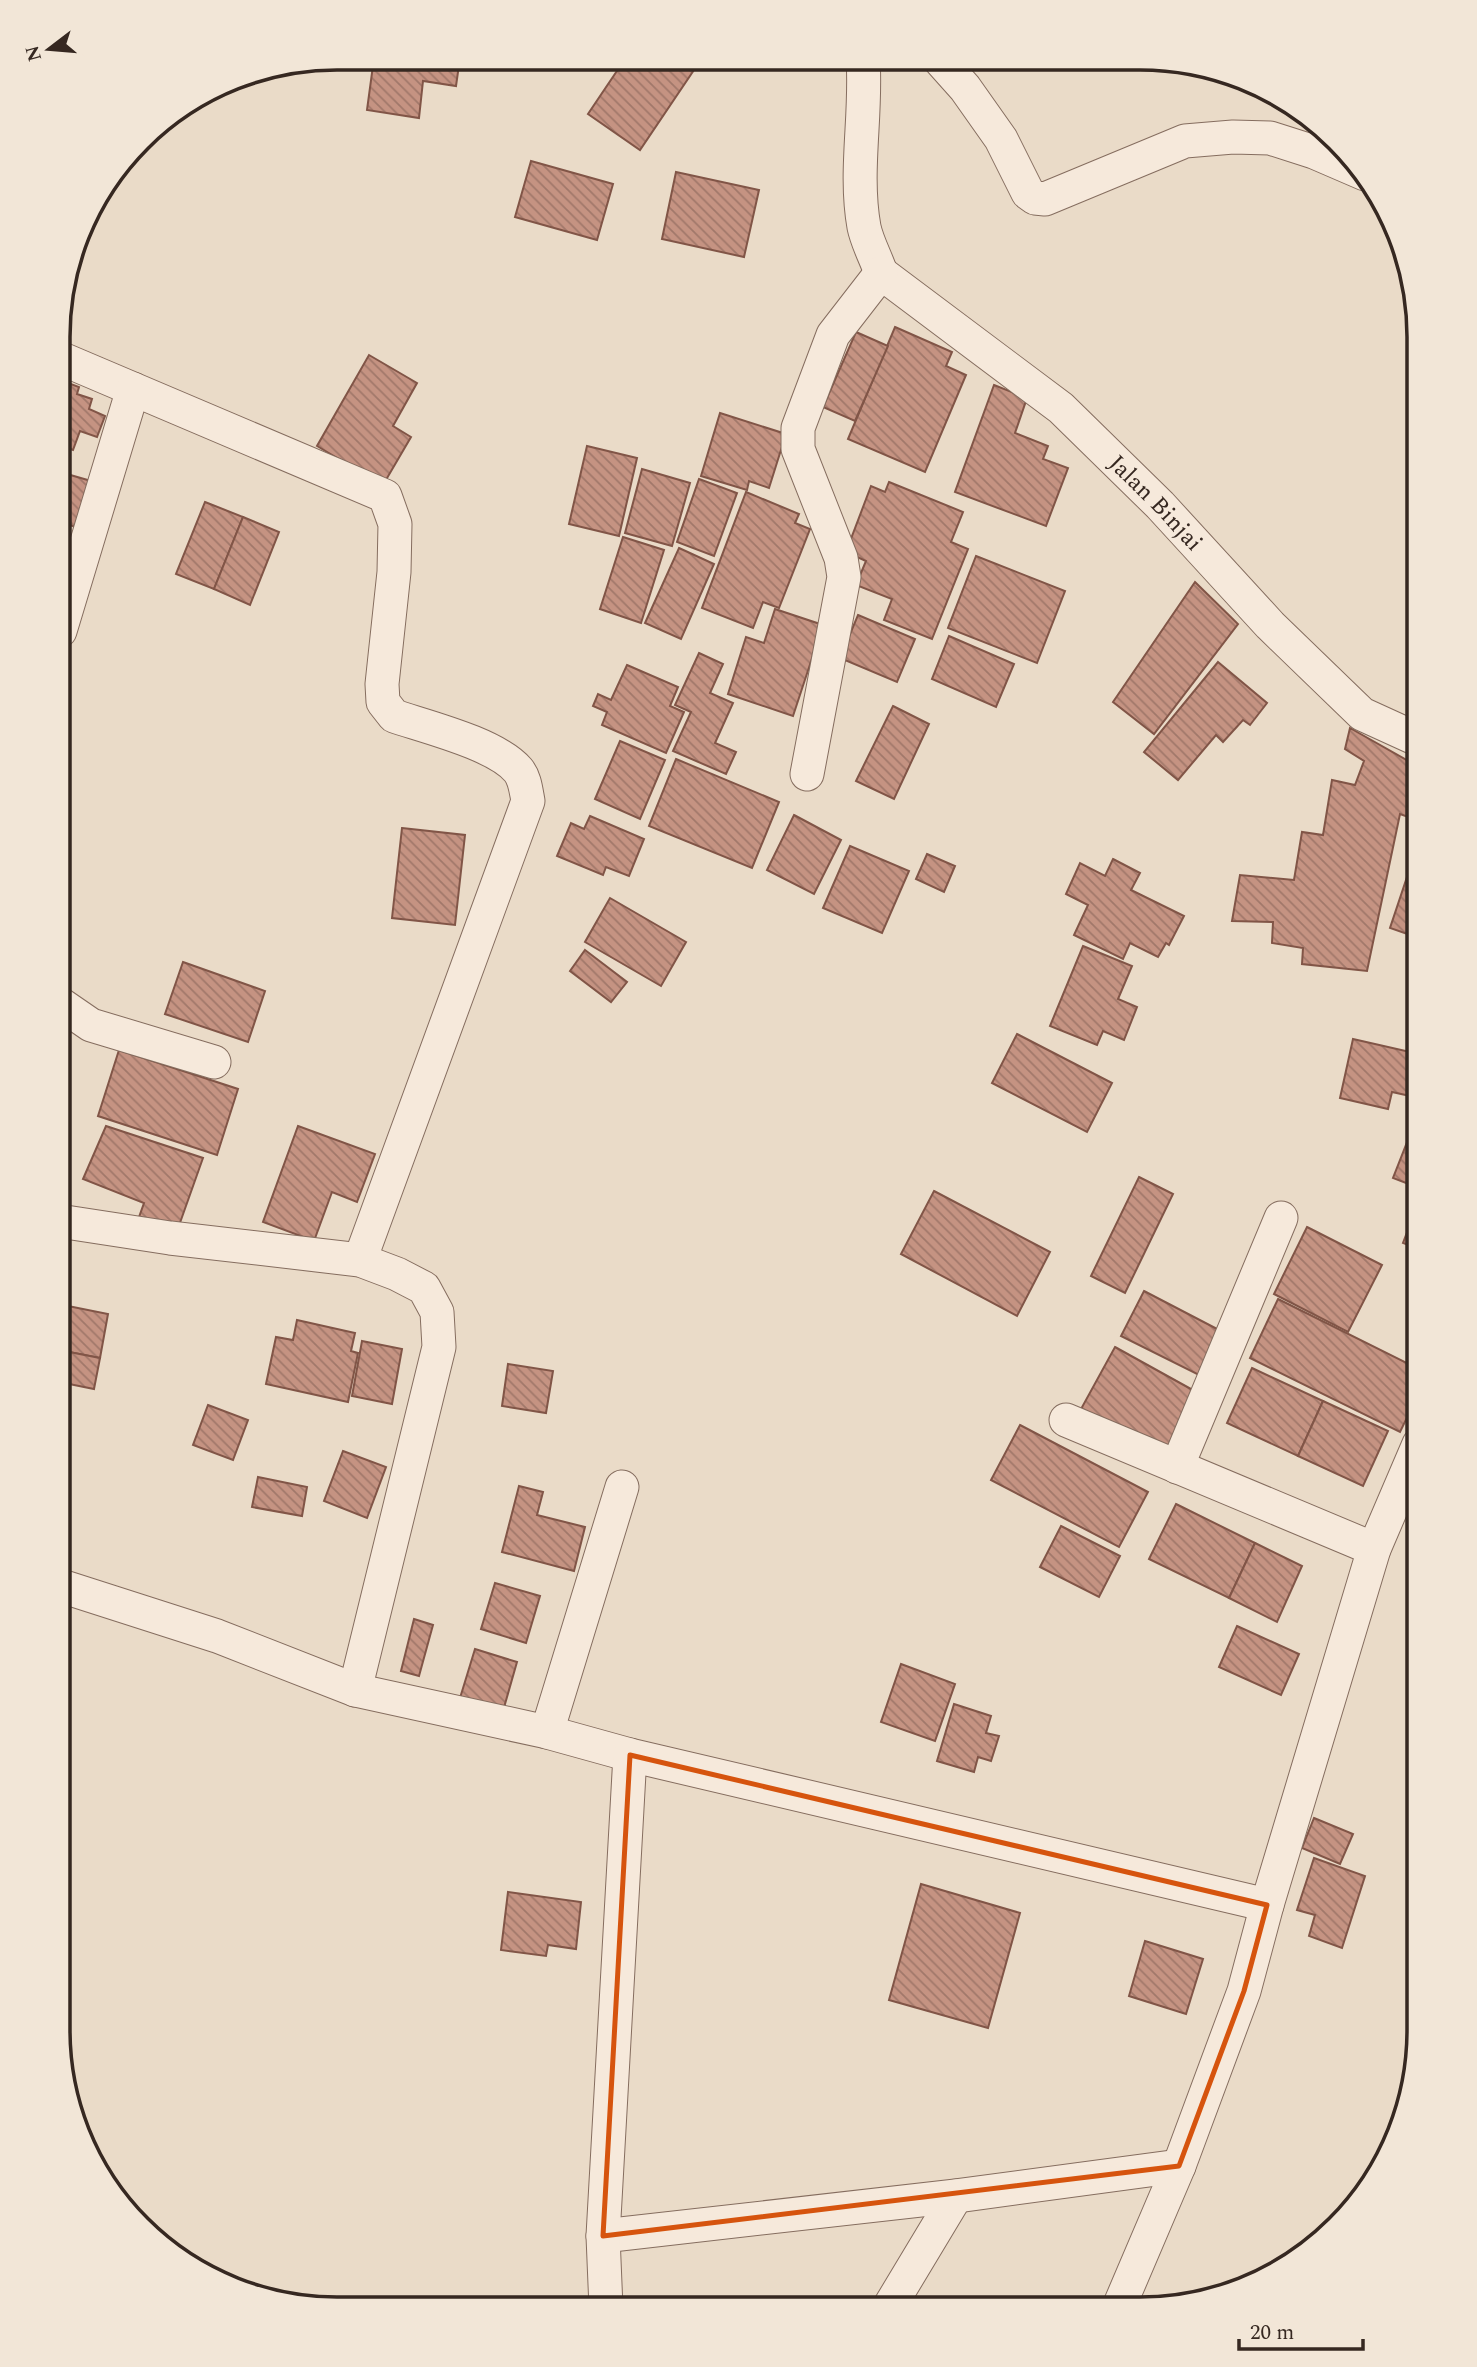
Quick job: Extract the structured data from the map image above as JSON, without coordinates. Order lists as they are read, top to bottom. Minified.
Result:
{"streets":{"street":["Jalan Binjai"]},"scale_bar":"20 m","north":"left"}
